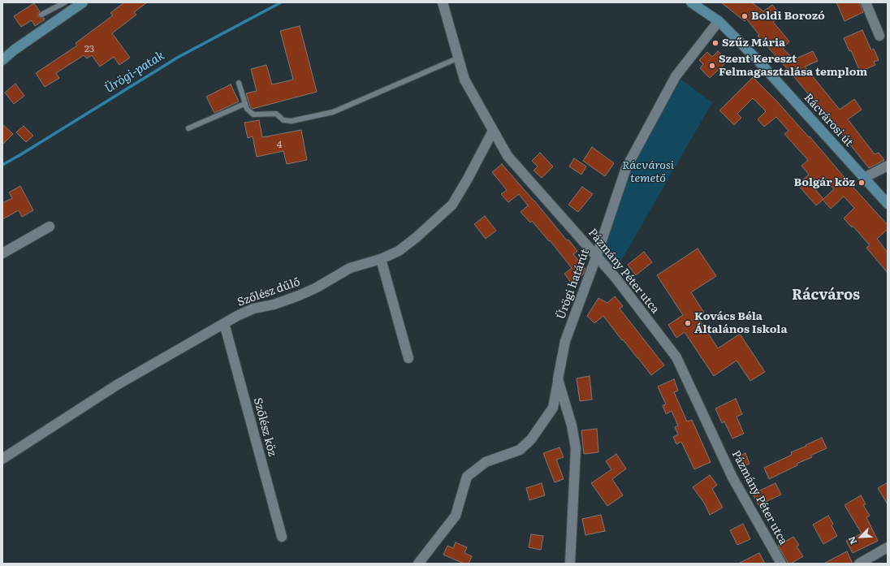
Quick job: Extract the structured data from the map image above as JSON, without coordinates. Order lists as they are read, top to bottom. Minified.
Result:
{"streets":{"street":["Rácvárosi út","Pázmány Péter utca","Ürögi határút","Szőlész dűlő","Szőlész köz"]},"crossings":[["Rácvárosi út","Ürögi határút"],["Pázmány Péter utca","Ürögi határút"],["Pázmány Péter utca","Szőlész dűlő"],["Szőlész dűlő","Szőlész köz"]],"districts":["Rácváros"],"water":["Ürögi-patak"],"parks":["Rácvárosi temető"],"places":["Boldi Borozó","Szűz Mária","Szent Kereszt Felmagasztalása templom","Bolgár köz","Kovács Béla Általános Iskola"],"house_numbers":["23","4"],"north":"bottom left"}
